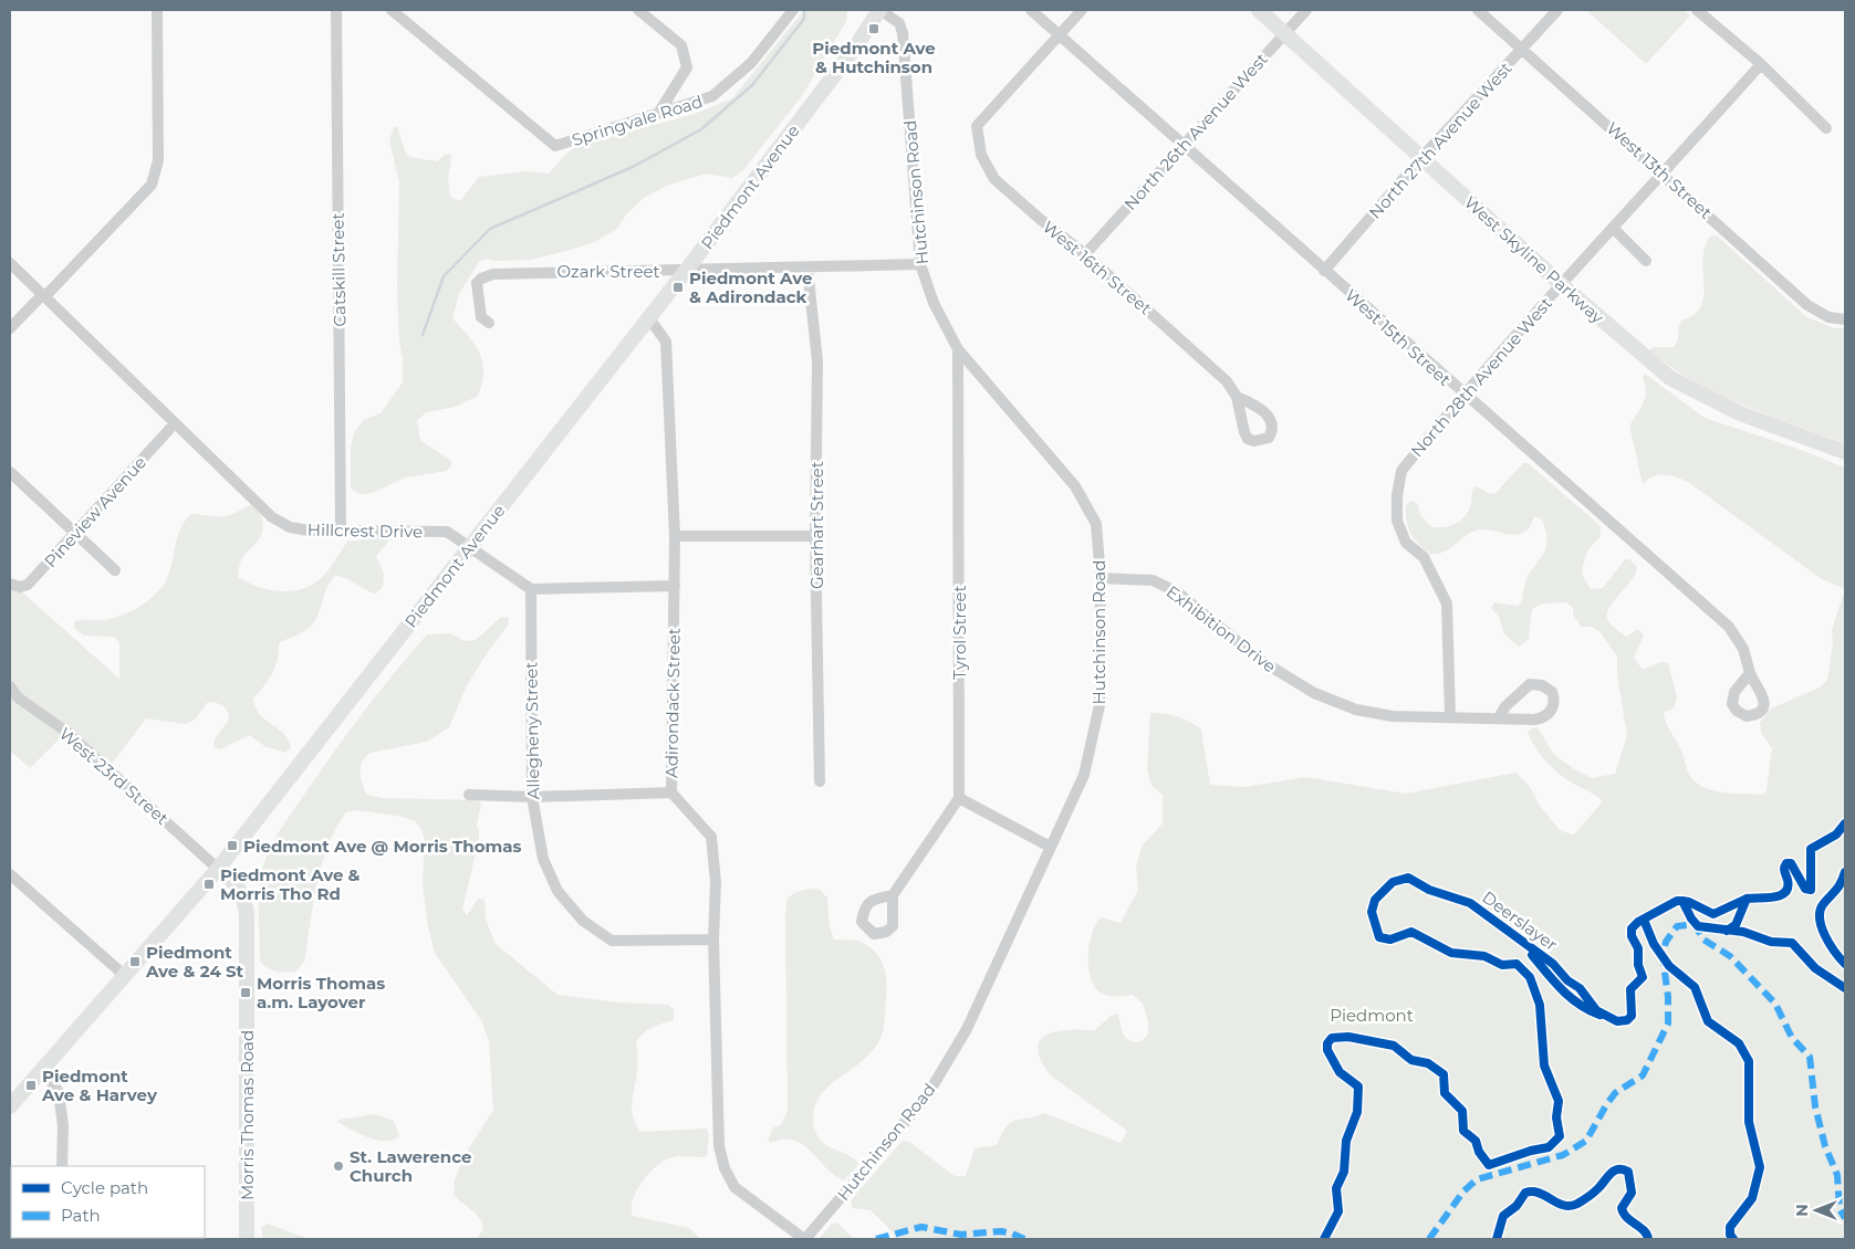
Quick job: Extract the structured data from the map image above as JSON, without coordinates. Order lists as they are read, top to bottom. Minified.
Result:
{"streets":{"main road":["Piedmont Avenue","West Skyline Parkway","Morris Thomas Road"],"street":["Springvale Road","North 26th Avenue West","North 27th Avenue West","West 13th Street","Hutchinson Road","West 16th Street","Catskill Street","Ozark Street","West 15th Street","North 28th Avenue West","Pineview Avenue","Gearhart Street","Hillcrest Drive","Exhibition Drive","Tyrol Street","Adirondack Street","Allegheny Street","West 23rd Street"],"cycle path":["Deerslayer"]},"crossings":[["North 26th Avenue West","West Skyline Parkway"],["North 26th Avenue West","West 16th Street"],["North 26th Avenue West","West 15th Street"],["North 27th Avenue West","West 13th Street"],["North 27th Avenue West","West Skyline Parkway"],["North 27th Avenue West","West 15th Street"],["West 13th Street","North 28th Avenue West"],["Piedmont Avenue","Hutchinson Road"],["Piedmont Avenue","Ozark Street"],["Piedmont Avenue","Hillcrest Drive"],["Piedmont Avenue","Adirondack Street"],["Piedmont Avenue","West 23rd Street"],["Piedmont Avenue","Morris Thomas Road"],["Hutchinson Road","Ozark Street"],["Hutchinson Road","Exhibition Drive"],["Hutchinson Road","Tyrol Street"],["Hutchinson Road","Adirondack Street"],["West Skyline Parkway","North 28th Avenue West"],["West 16th Street","West 15th Street"],["Catskill Street","Hillcrest Drive"],["Ozark Street","Gearhart Street"],["West 15th Street","North 28th Avenue West"],["North 28th Avenue West","Exhibition Drive"],["Pineview Avenue","Hillcrest Drive"],["Hillcrest Drive","Allegheny Street"],["Adirondack Street","Allegheny Street"],["West 23rd Street","Morris Thomas Road"]],"parks":["Piedmont"],"places":{"transit":["Piedmont Ave & Hutchinson","Piedmont Ave & Adirondack","Piedmont Ave @ Morris Thomas","Piedmont Ave & Morris Tho Rd","Piedmont Ave & 24 St","Morris Thomas a.m. Layover","Piedmont Ave & Harvey"],"other":["St. Lawerence Church"]},"legend":["Cycle path","Path"],"north":"left"}
